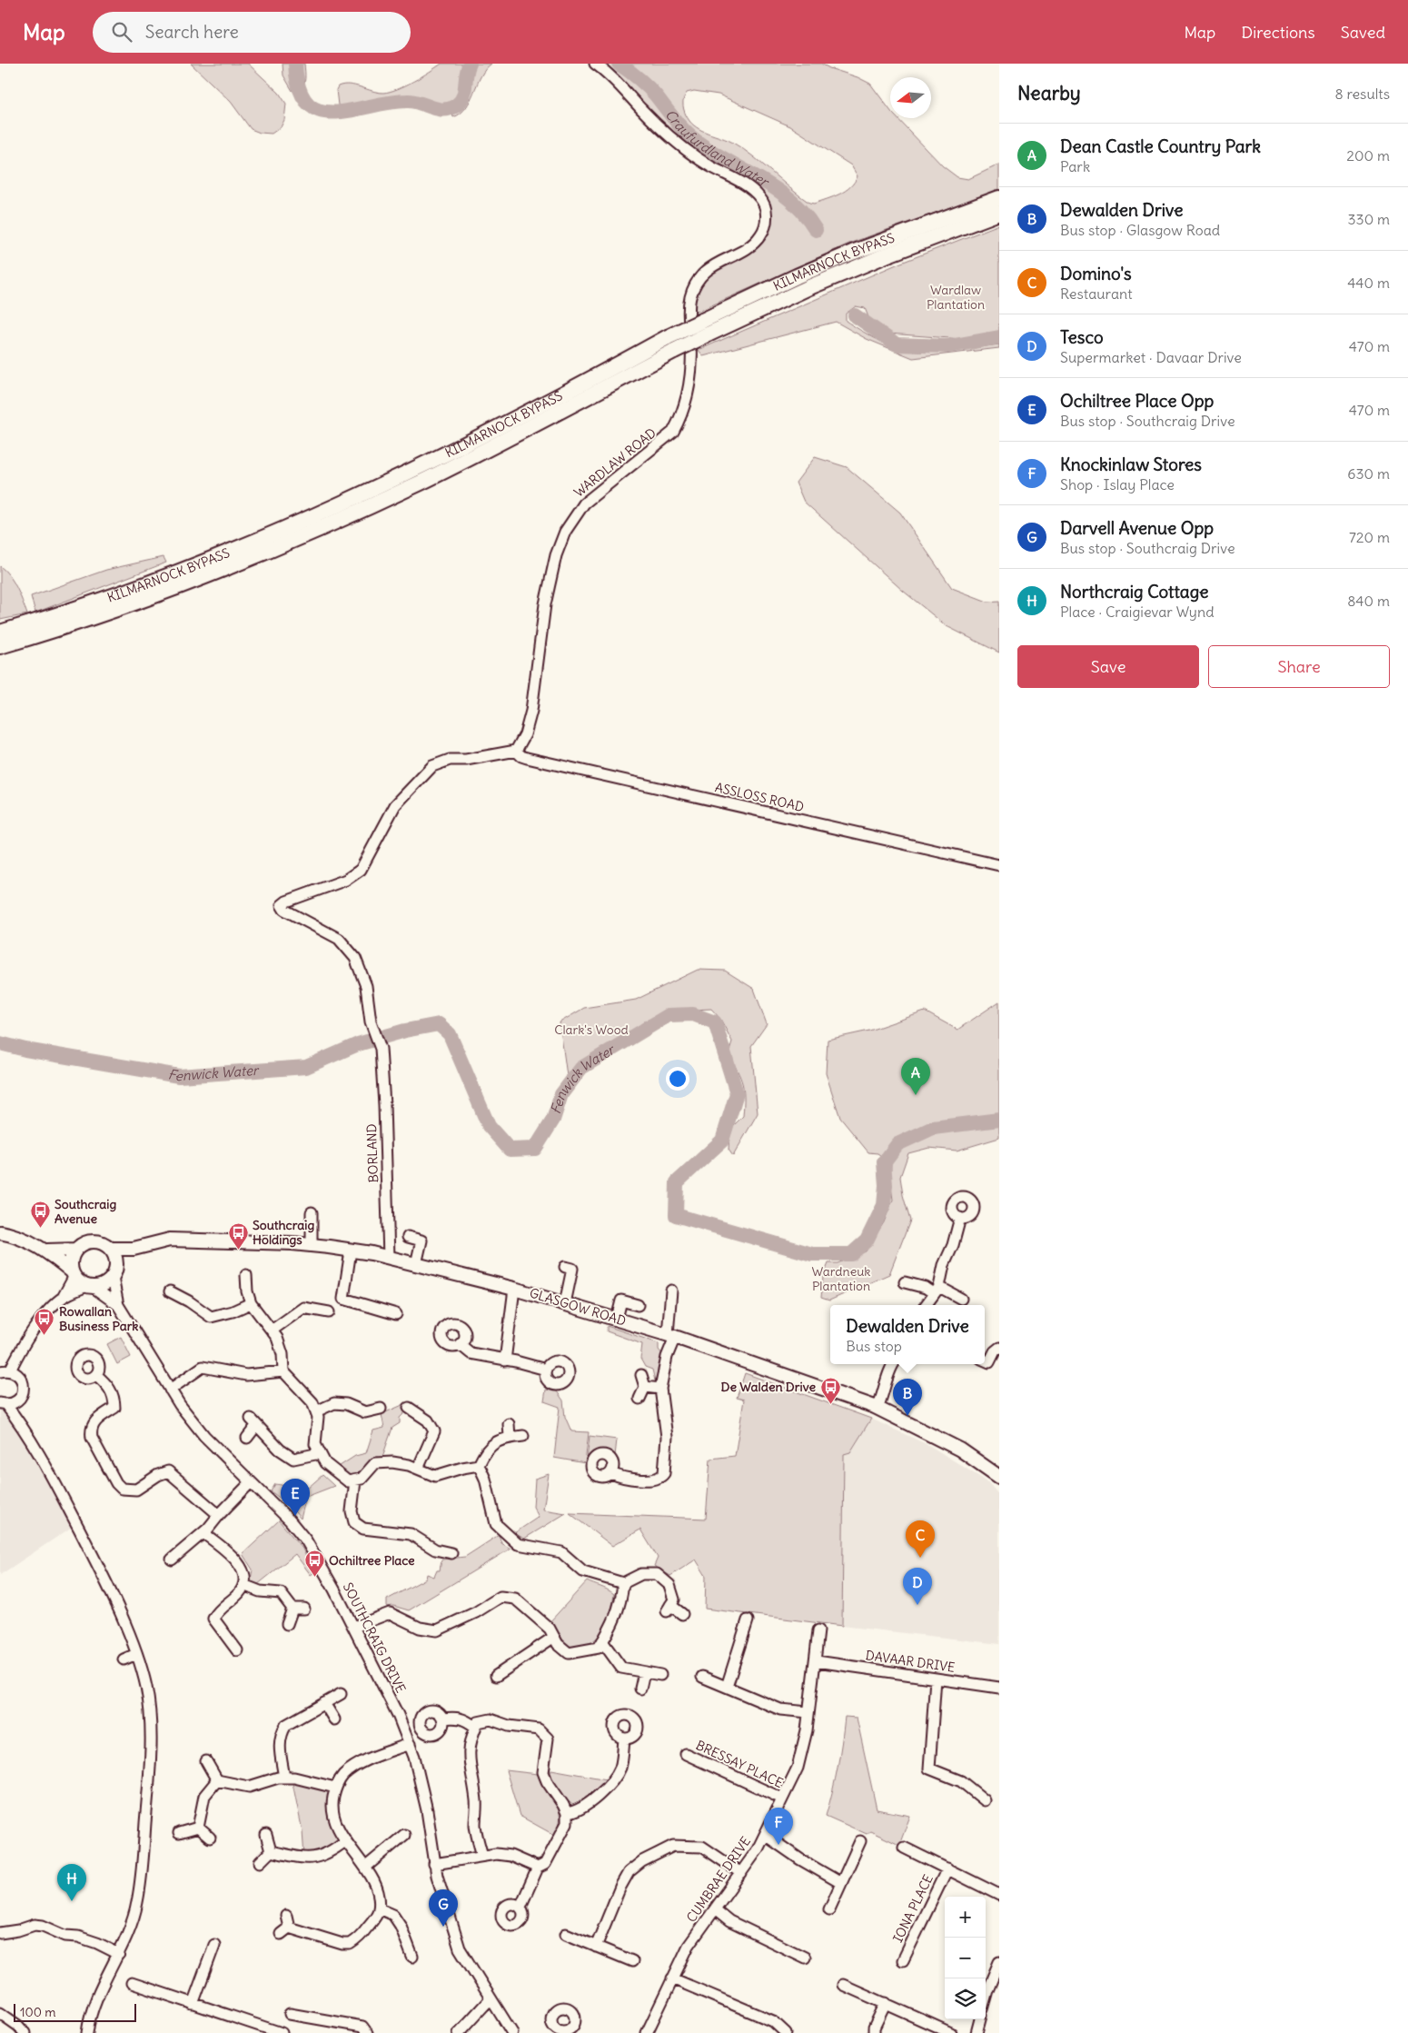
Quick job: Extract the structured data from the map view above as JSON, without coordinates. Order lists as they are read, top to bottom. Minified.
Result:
{"streets":{"highway":["KILMARNOCK BYPASS"],"main road":["GLASGOW ROAD"],"street":["WARDLAW ROAD","ASSLOSS ROAD","BORLAND","SOUTHCRAIG DRIVE","DAVAAR DRIVE","BRESSAY PLACE","CUMBRAE DRIVE","IONA PLACE"]},"crossings":[["WARDLAW ROAD","ASSLOSS ROAD"],["WARDLAW ROAD","BORLAND"],["ASSLOSS ROAD","BORLAND"],["BORLAND","GLASGOW ROAD"],["GLASGOW ROAD","SOUTHCRAIG DRIVE"],["DAVAAR DRIVE","CUMBRAE DRIVE"],["BRESSAY PLACE","CUMBRAE DRIVE"]],"water":["Craufurdland Water","Fenwick Water"],"parks":["Wardlaw Plantation","Clark's Wood","Wardneuk Plantation"],"places":{"bus stop":["Southcraig Avenue","Southcraig Holdings","Rowallan Business Park","De Walden Drive","Ochiltree Place"]},"scale_bar":"100 m","north":"left","page":{"header":"Map","search":"Search here","nav":["Map","Directions","Saved"],"heading":["Nearby","8 results"],"list":[{"mark":"A","name":"Dean Castle Country Park","note":"Park","value":"200 m"},{"mark":"B","name":"Dewalden Drive","note":"Bus stop · Glasgow Road","value":"330 m"},{"mark":"C","name":"Domino's","note":"Restaurant","value":"440 m"},{"mark":"D","name":"Tesco","note":"Supermarket · Davaar Drive","value":"470 m"},{"mark":"E","name":"Ochiltree Place Opp","note":"Bus stop · Southcraig Drive","value":"470 m"},{"mark":"F","name":"Knockinlaw Stores","note":"Shop · Islay Place","value":"630 m"},{"mark":"G","name":"Darvell Avenue Opp","note":"Bus stop · Southcraig Drive","value":"720 m"},{"mark":"H","name":"Northcraig Cottage","note":"Place · Craigievar Wynd","value":"840 m"}],"buttons":["Save","Share"],"pins":["A","B","E","C","D","F","H","G"],"popup":["Dewalden Drive","Bus stop"],"map_buttons":["+","−"],"scale":"100 m"}}
